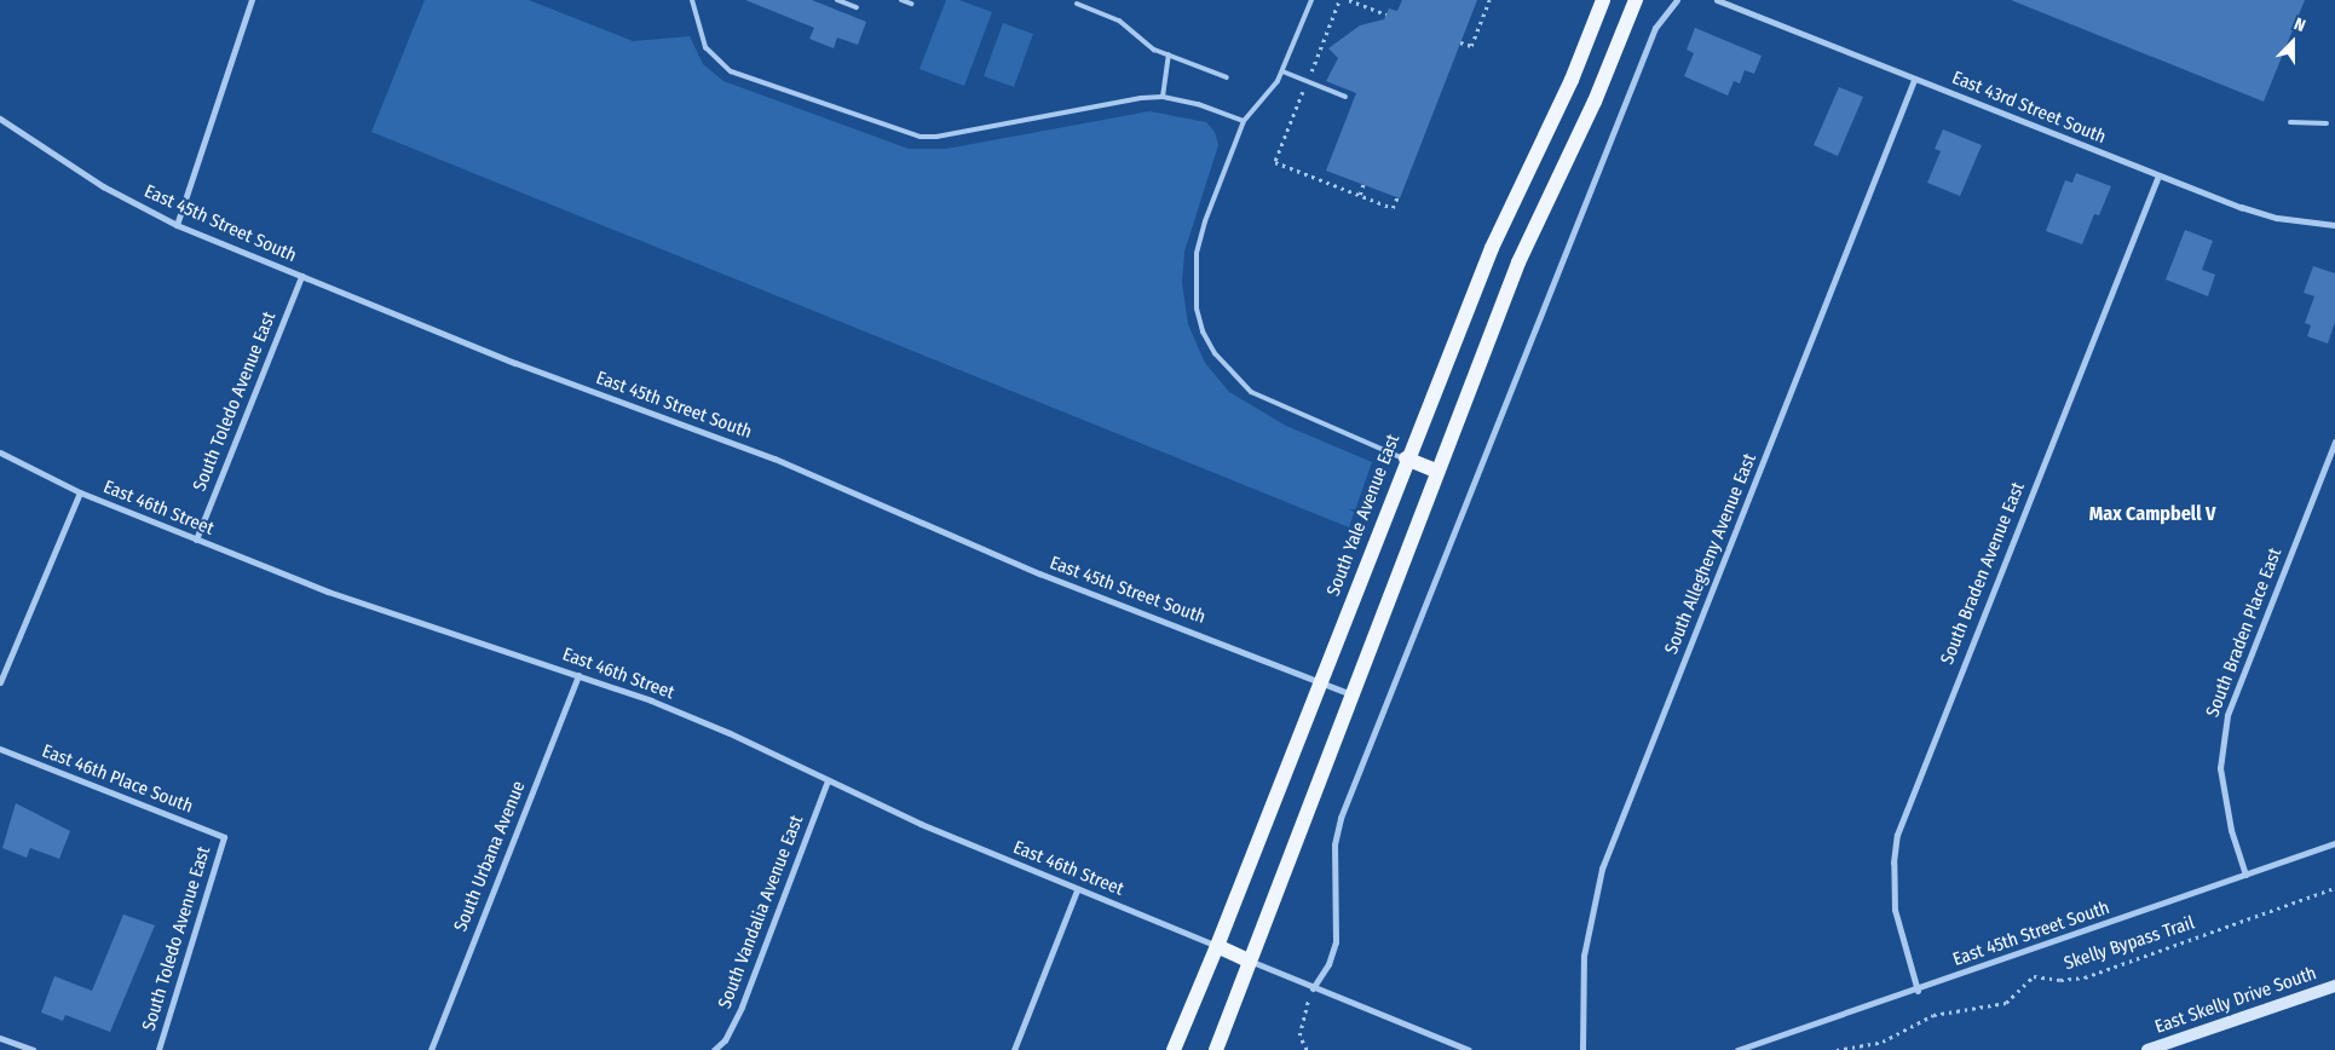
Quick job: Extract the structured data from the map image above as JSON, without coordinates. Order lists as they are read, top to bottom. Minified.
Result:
{"streets":{"main road":["South Yale Avenue East","East Skelly Drive South"],"street":["East 43rd Street South","East 45th Street South","South Toledo Avenue East","East 46th Street","South Allegheny Avenue East","South Braden Avenue East","South Braden Place East","East 46th Place South","South Urbana Avenue","South Vandalia Avenue East"],"path":["Skelly Bypass Trail"]},"crossings":[["East 43rd Street South","South Allegheny Avenue East"],["East 43rd Street South","South Braden Avenue East"],["East 45th Street South","South Toledo Avenue East"],["East 45th Street South","South Yale Avenue East"],["East 45th Street South","South Braden Avenue East"],["East 45th Street South","South Braden Place East"],["South Toledo Avenue East","East 46th Street"],["South Toledo Avenue East","East 46th Place South"],["East 46th Street","South Yale Avenue East"],["East 46th Street","South Urbana Avenue"],["East 46th Street","South Vandalia Avenue East"]],"districts":["Max Campbell V"],"north":"top"}
